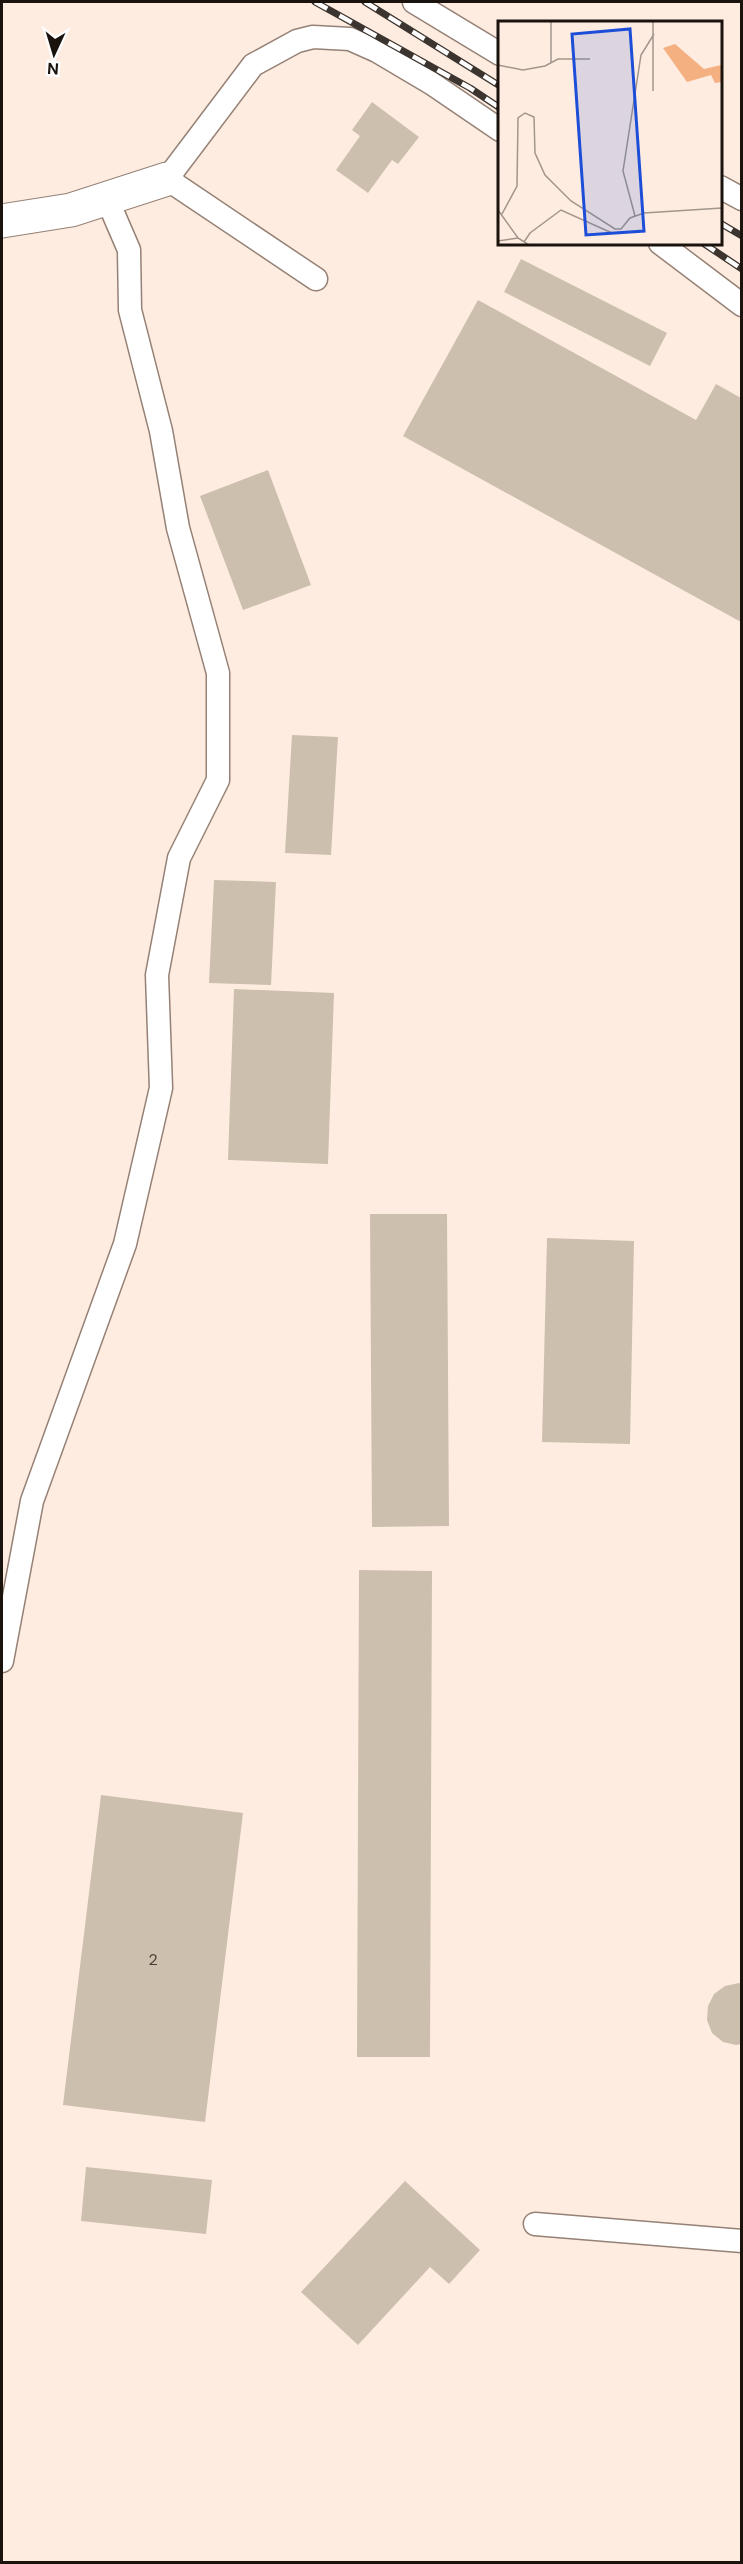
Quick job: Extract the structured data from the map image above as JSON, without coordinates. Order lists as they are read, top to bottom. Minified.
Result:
{"house_numbers":["2"],"north":"bottom"}
